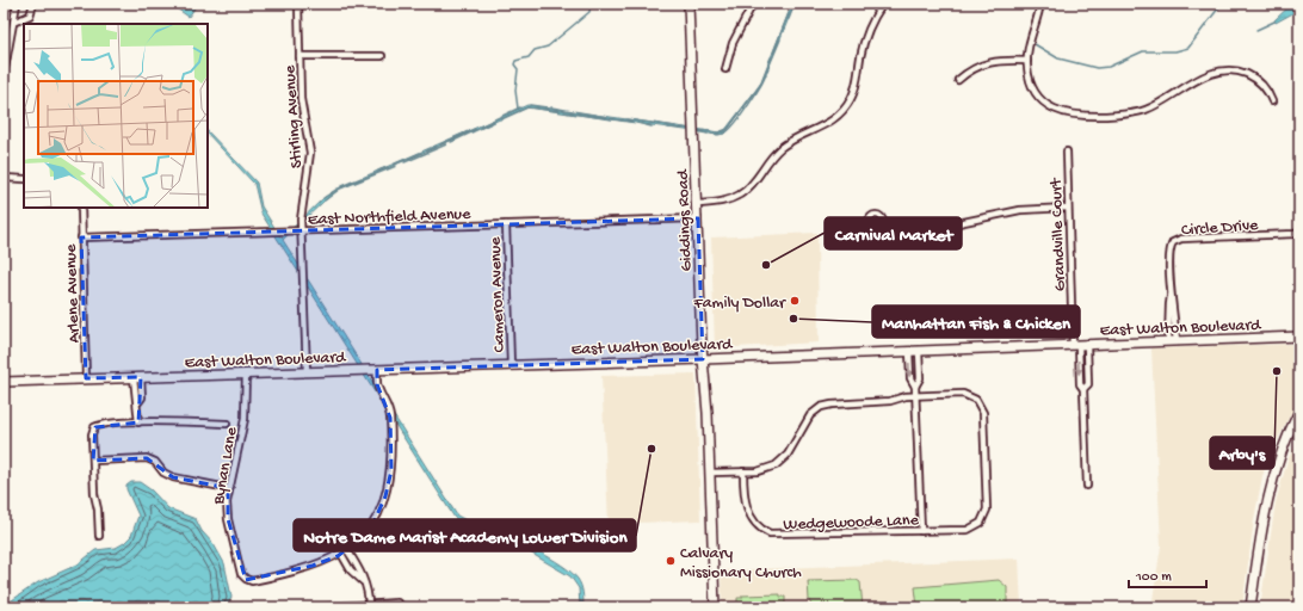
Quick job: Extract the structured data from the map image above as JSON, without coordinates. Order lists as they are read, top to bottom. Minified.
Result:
{"streets":{"main road":["Giddings Road","East Walton Boulevard"],"street":["Stirling Avenue","East Northfield Avenue","Circle Drive","Grandville Court","Arlene Avenue","Cameron Avenue","Bynan Lane","Wedgewoode Lane"]},"crossings":[["Stirling Avenue","East Northfield Avenue"],["Stirling Avenue","East Walton Boulevard"],["East Northfield Avenue","Giddings Road"],["East Northfield Avenue","Arlene Avenue"],["East Northfield Avenue","Cameron Avenue"],["Giddings Road","East Walton Boulevard"],["Circle Drive","East Walton Boulevard"],["Grandville Court","East Walton Boulevard"],["Arlene Avenue","East Walton Boulevard"],["Cameron Avenue","East Walton Boulevard"],["East Walton Boulevard","Bynan Lane"]],"places":["Carnival Market","Family Dollar","Manhattan Fish & Chicken","Arby's","Notre Dame Marist Academy Lower Division","Calvary Missionary Church"],"scale_bar":"100 m"}
